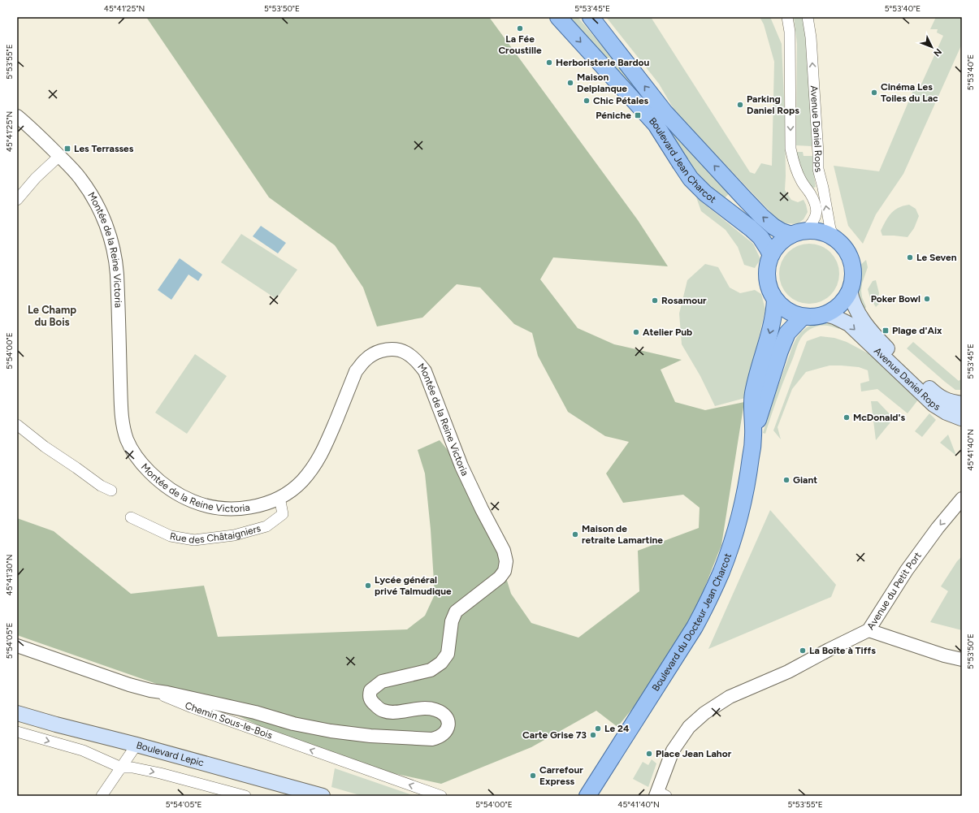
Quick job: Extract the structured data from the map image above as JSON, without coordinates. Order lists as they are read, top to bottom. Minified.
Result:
{"streets":{"main road":["Avenue Daniel Rops","Boulevard Jean Charcot","Boulevard du Docteur Jean Charcot","Boulevard Lepic"],"street":["Montée de la Reine Victoria","Rue des Châtaigniers","Avenue du Petit Port","Chemin Sous-le-Bois"]},"crossings":[["Avenue Daniel Rops","Boulevard Jean Charcot"],["Avenue Daniel Rops","Boulevard du Docteur Jean Charcot"],["Boulevard Jean Charcot","Boulevard du Docteur Jean Charcot"],["Montée de la Reine Victoria","Rue des Châtaigniers"],["Montée de la Reine Victoria","Chemin Sous-le-Bois"]],"one_way":["Avenue du Petit Port"],"districts":["Le Champ du Bois"],"places":{"other":["La Fée Croustille","Herboristerie Bardou","Maison Delplanque","Cinéma Les Toiles du Lac","Chic Pétales","Parking Daniel Rops","Le Seven","Poker Bowl","Rosamour","Atelier Pub","McDonald's","Giant","Maison de retraite Lamartine","Lycée général privé Talmudique","La Boîte à Tiffs","Le 24","Carte Grise 73","Place Jean Lahor","Carrefour Express"],"transit":["Péniche","Les Terrasses","Plage d'Aix"]},"north":"bottom right","coordinates":["45°41'25\"N","5°53'50\"E","5°53'45\"E","5°53'40\"E","5°53'55\"E","5°54'00\"E","45°41'40\"N","45°41'30\"N","5°54'05\"E"]}
